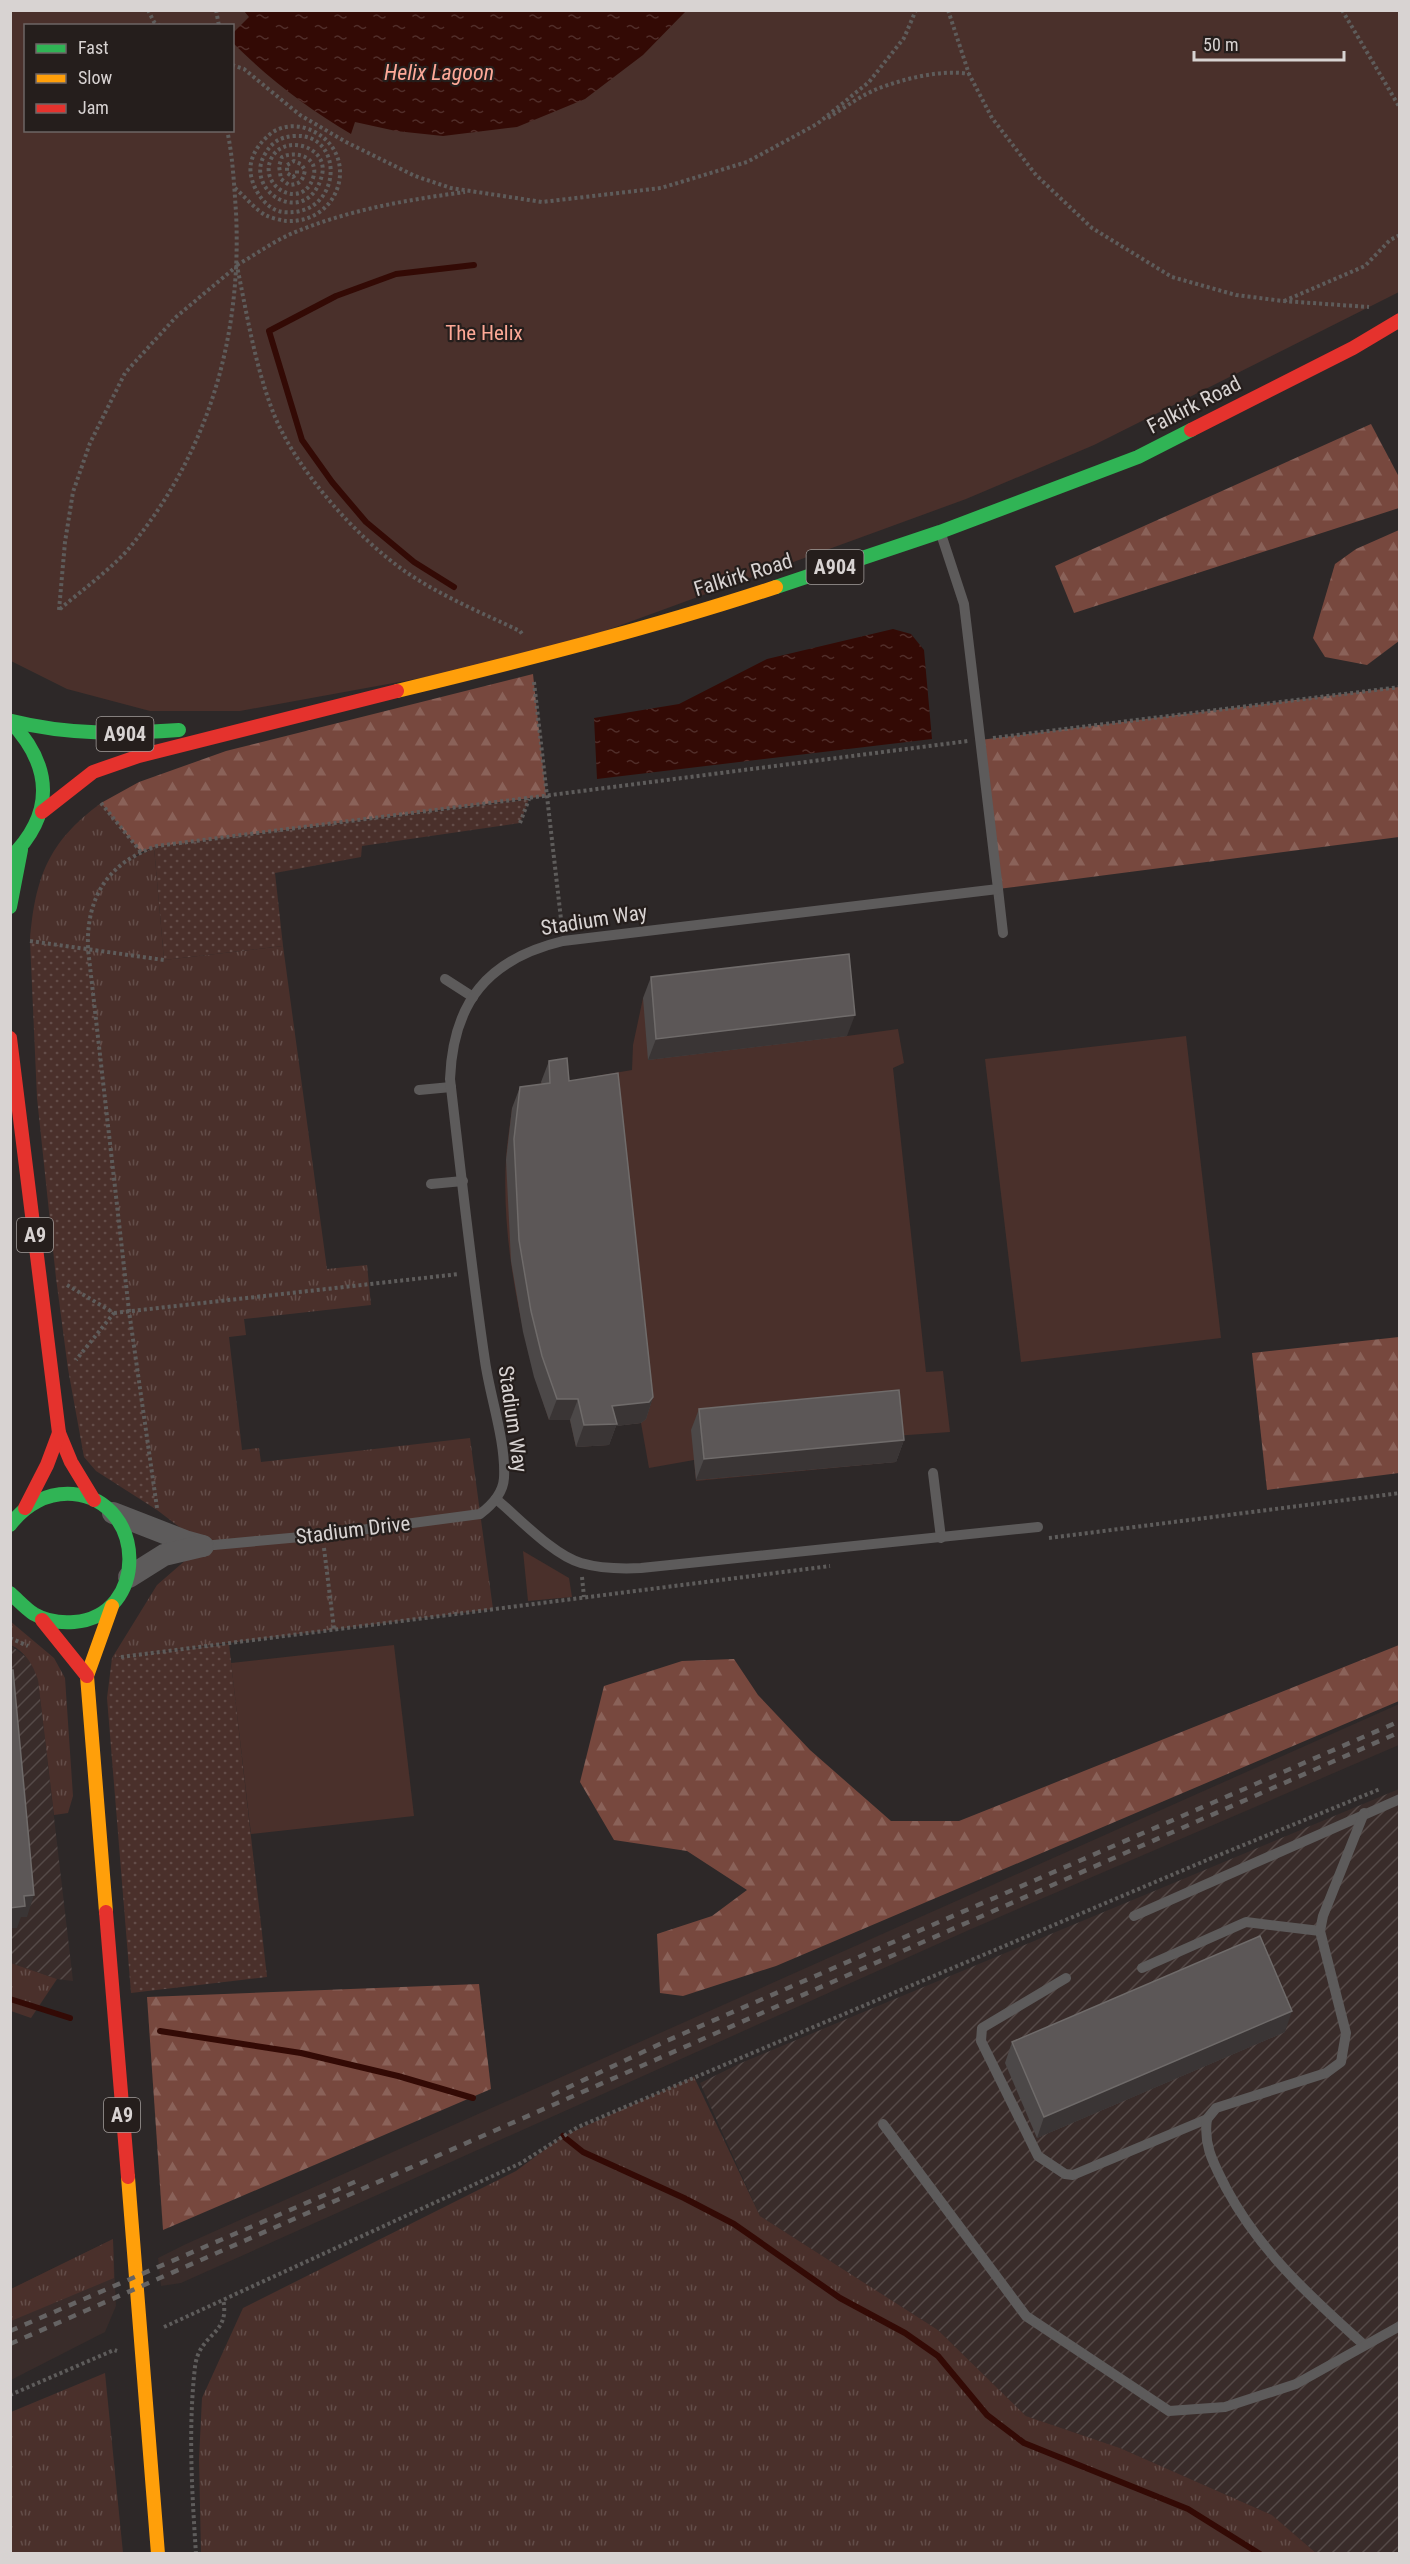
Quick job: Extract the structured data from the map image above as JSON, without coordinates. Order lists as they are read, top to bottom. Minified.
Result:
{"streets":{"main road":["Falkirk Road","A904","A9"],"street":["Stadium Drive"],"lane":["Stadium Way"]},"crossings":[["Stadium Way","Stadium Drive"]],"water":["Helix Lagoon"],"parks":["The Helix"],"legend":["Fast","Slow","Jam"],"scale_bar":"50 m"}
